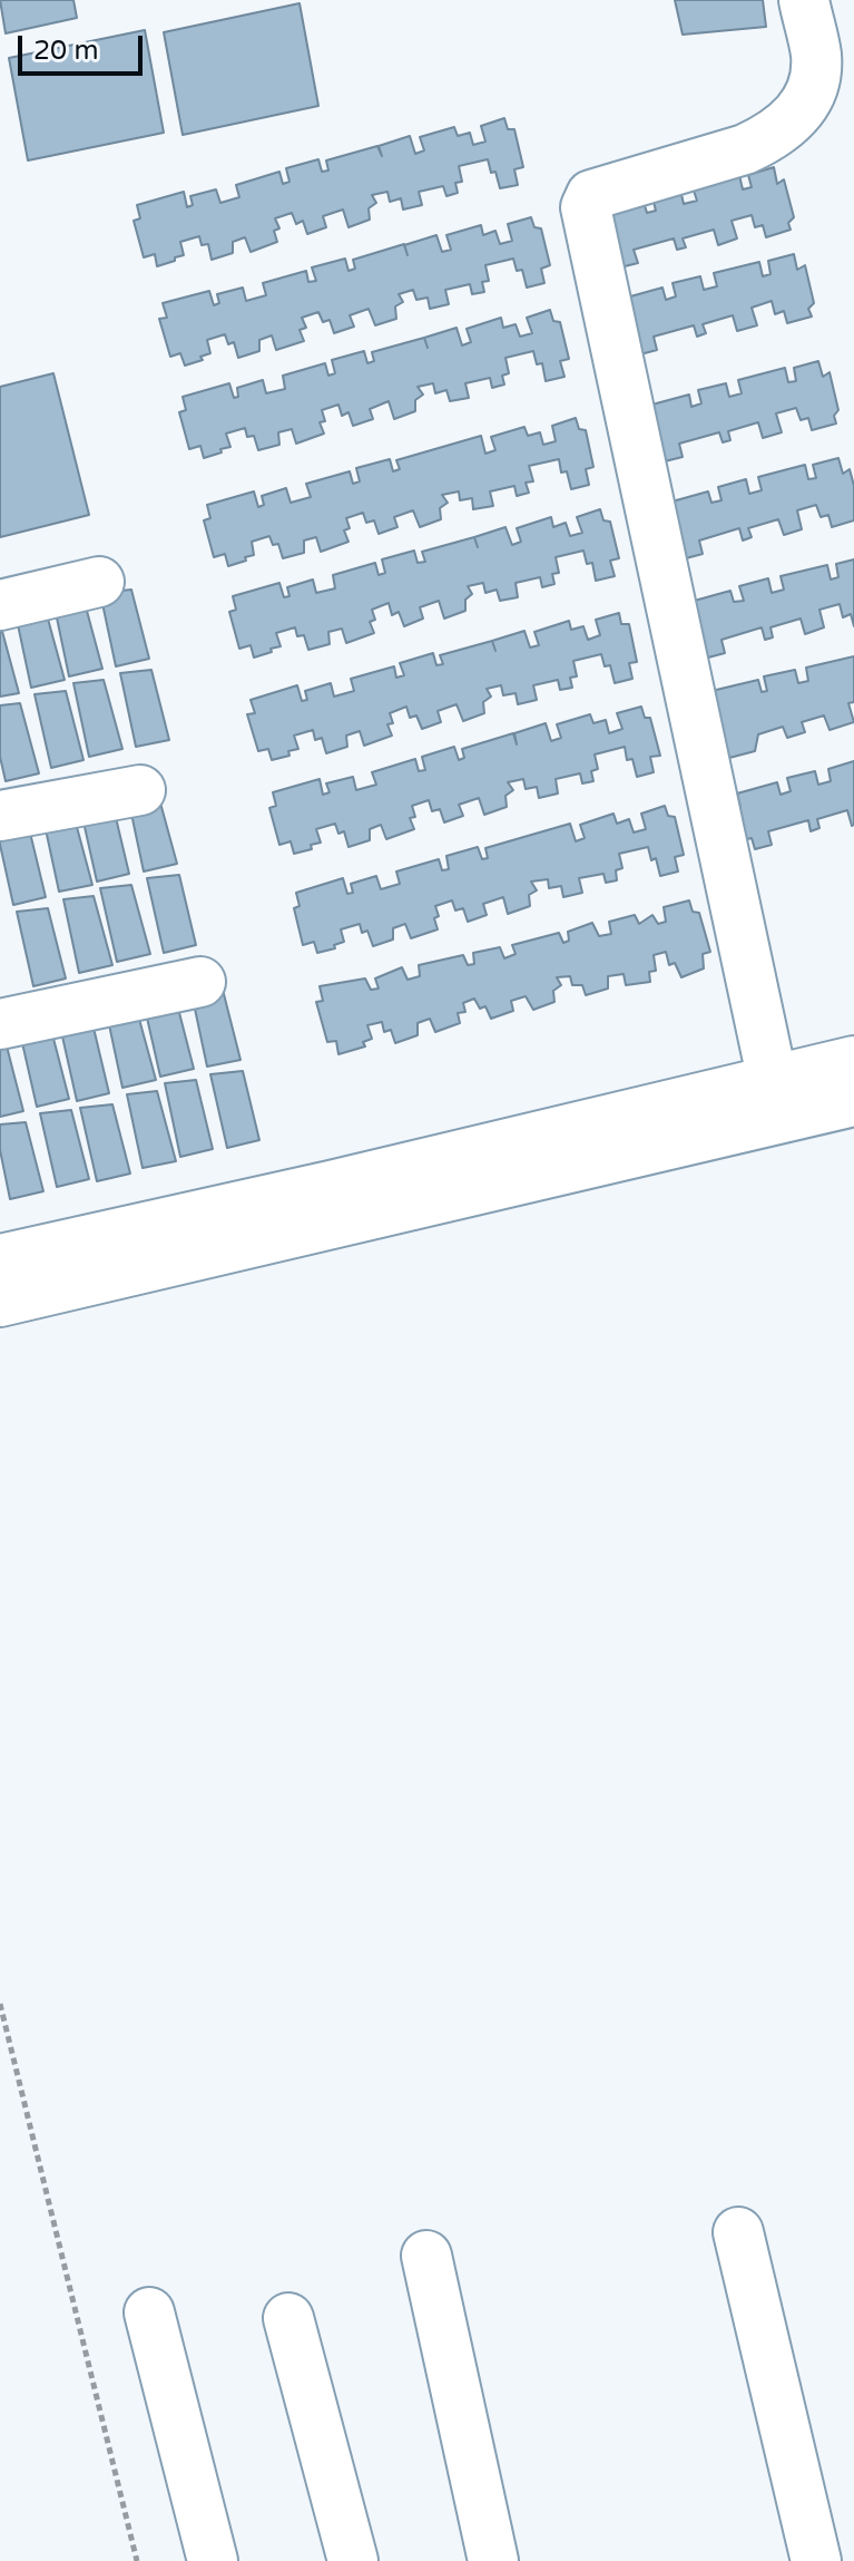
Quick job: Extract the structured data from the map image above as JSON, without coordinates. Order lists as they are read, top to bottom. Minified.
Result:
{"scale_bar":"20 m"}
